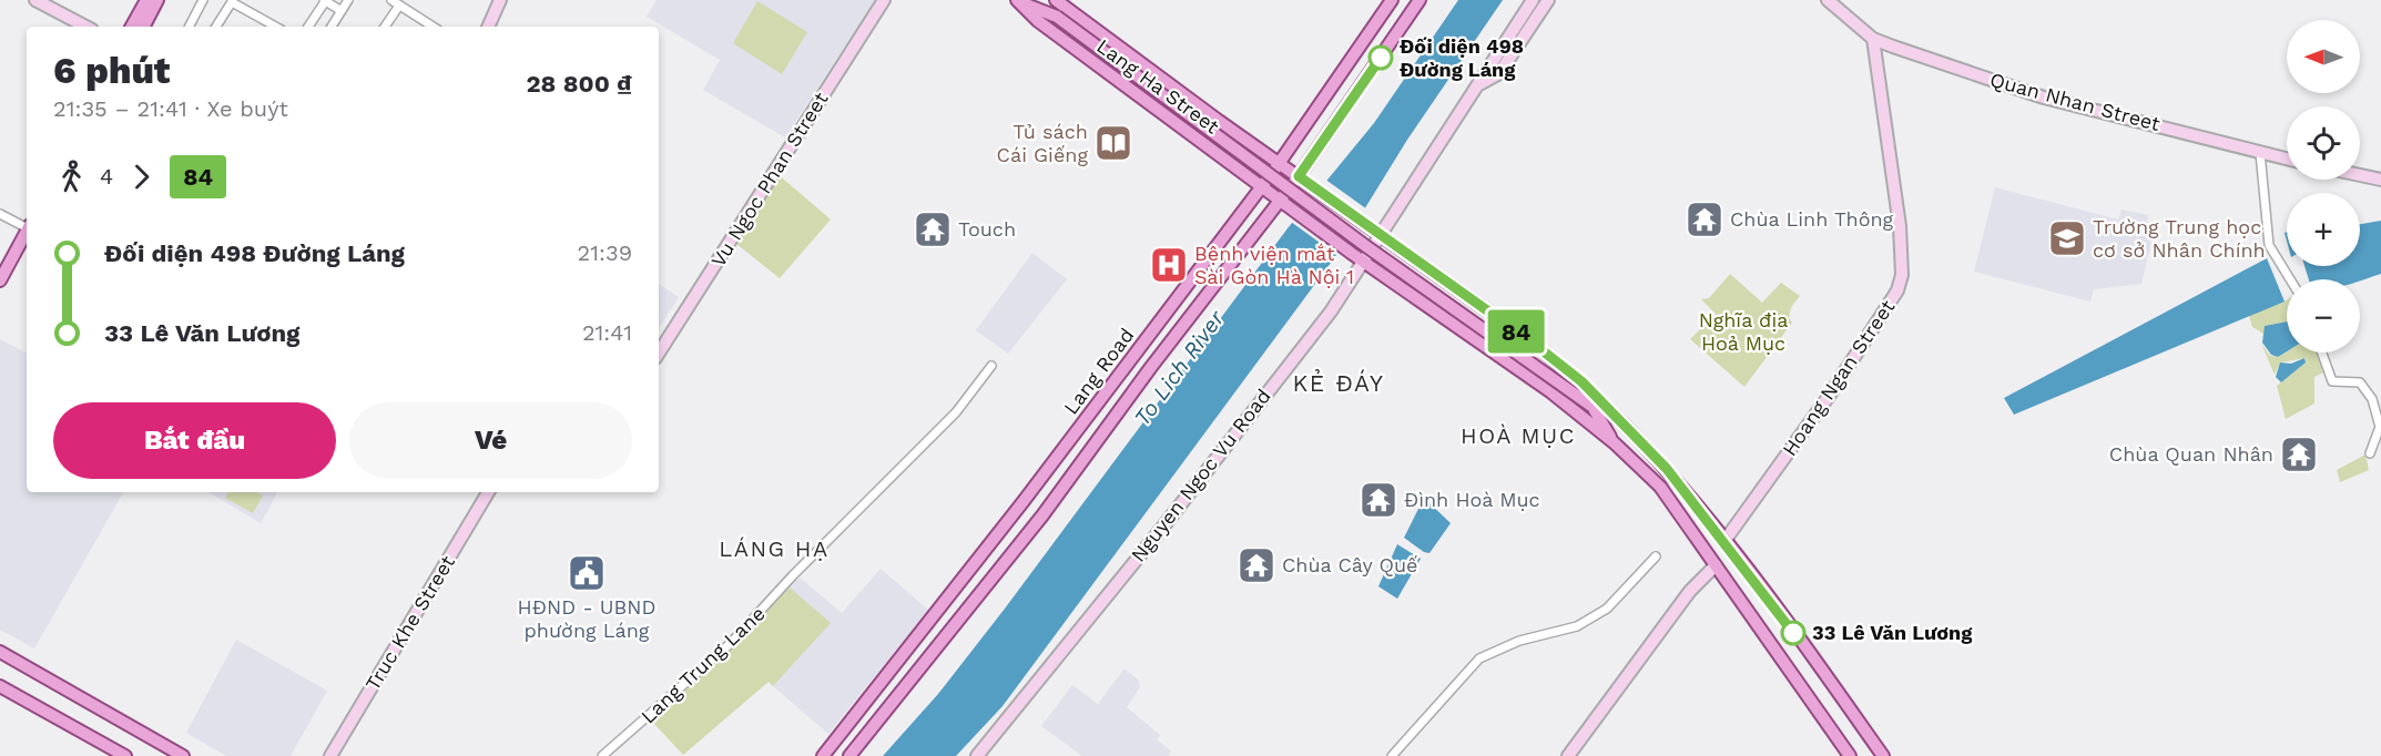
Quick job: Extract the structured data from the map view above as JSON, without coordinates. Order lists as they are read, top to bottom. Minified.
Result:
{"streets":{"main road":["Lang Ha Street","Lang Road"],"street":["Quan Nhan Street","Vu Ngoc Phan Street","Hoang Ngan Street","Nguyen Ngoc Vu Road","Truc Khe Street","Lang Trung Lane"]},"crossings":[["Lang Ha Street","Lang Road"],["Lang Ha Street","Hoang Ngan Street"],["Lang Ha Street","Nguyen Ngoc Vu Road"],["Quan Nhan Street","Hoang Ngan Street"]],"districts":["KẺ ĐÁY","HOÀ MỤC","LÁNG HẠ"],"water":["To Lich River"],"parks":["Nghĩa địa Hoả Mục"],"places":{"other":["Đối diện 498 Đường Láng","33 Lê Văn Lương"],"library":["Tủ sách Cái Giếng"],"temple":["Chùa Linh Thông","Touch","Chùa Quan Nhân","Đình Hoà Mục","Chùa Cây Quế"],"school or university":["Trường Trung học cơ sở Nhân Chính"],"hospital":["Bệnh viện mắt Sài Gòn Hà Nội 1"],"public building":["HĐND - UBND phường Láng"]},"lines":["bus line 84"],"north":"left","page":{"on_map":"84","map_buttons":["+","−"],"heading":["6 phút","21:35 – 21:41 · Xe buýt","28 800 ₫"],"legs":["4","84"],"list":[{"name":"Đối diện 498 Đường Láng","value":"21:39"},{"name":"33 Lê Văn Lương","value":"21:41"}],"buttons":["Bắt đầu","Vé"]}}
